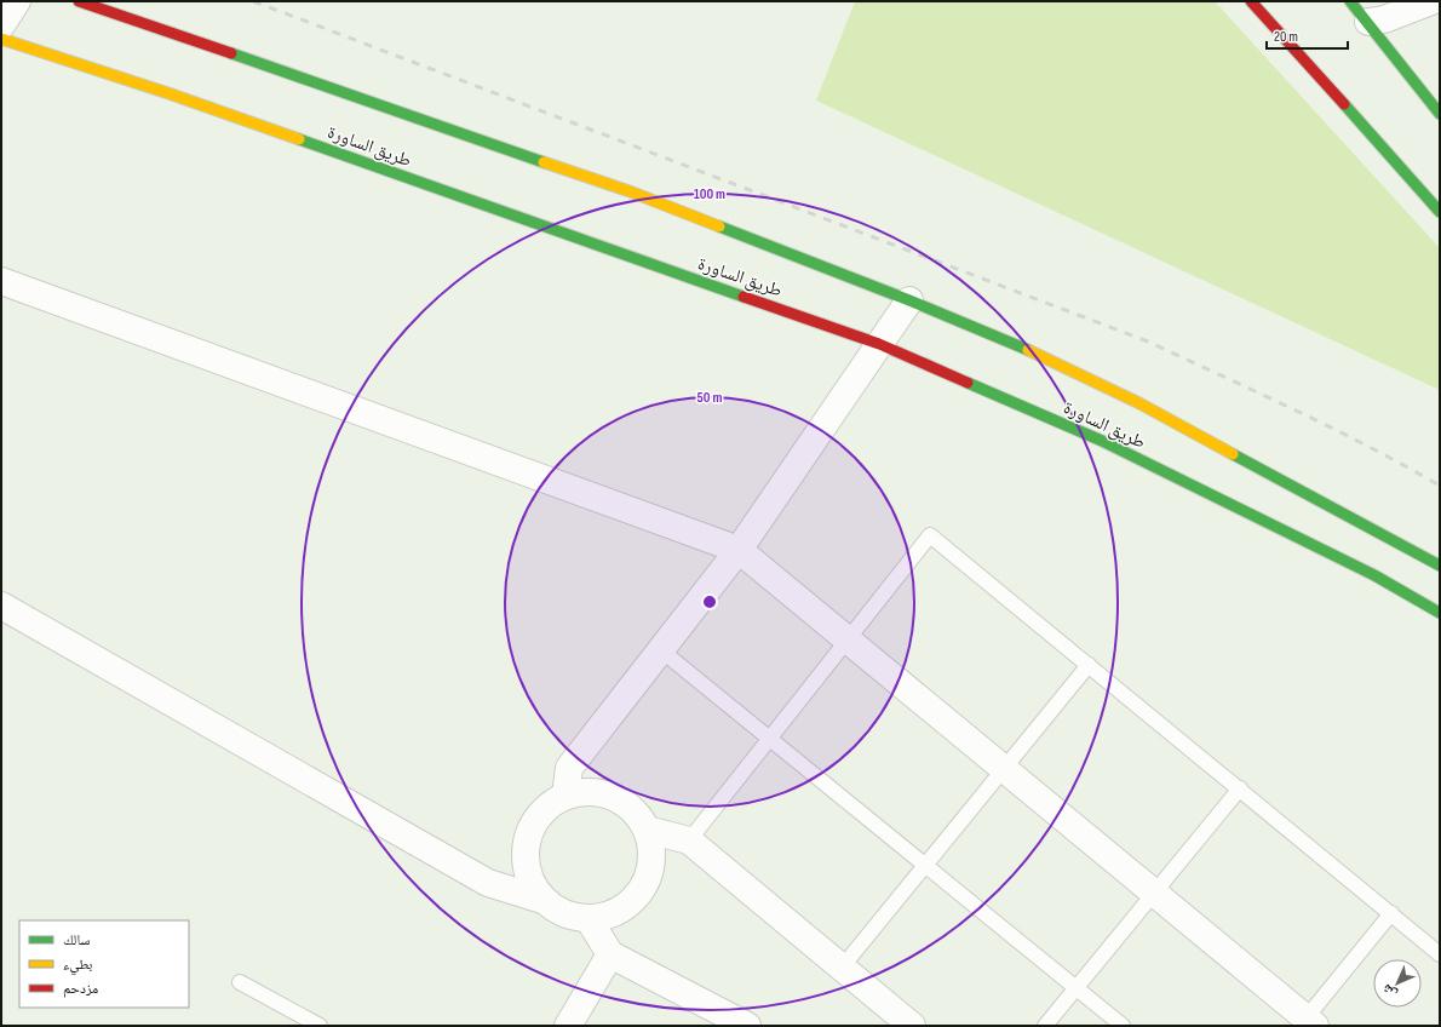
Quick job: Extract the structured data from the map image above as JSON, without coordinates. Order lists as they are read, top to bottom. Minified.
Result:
{"streets":{"main road":["طريق الساورة"]},"legend":["سالك","بطيء","مزدحم"],"scale_bar":"20 m","north":"bottom left","rings":["100 m","50 m"]}
